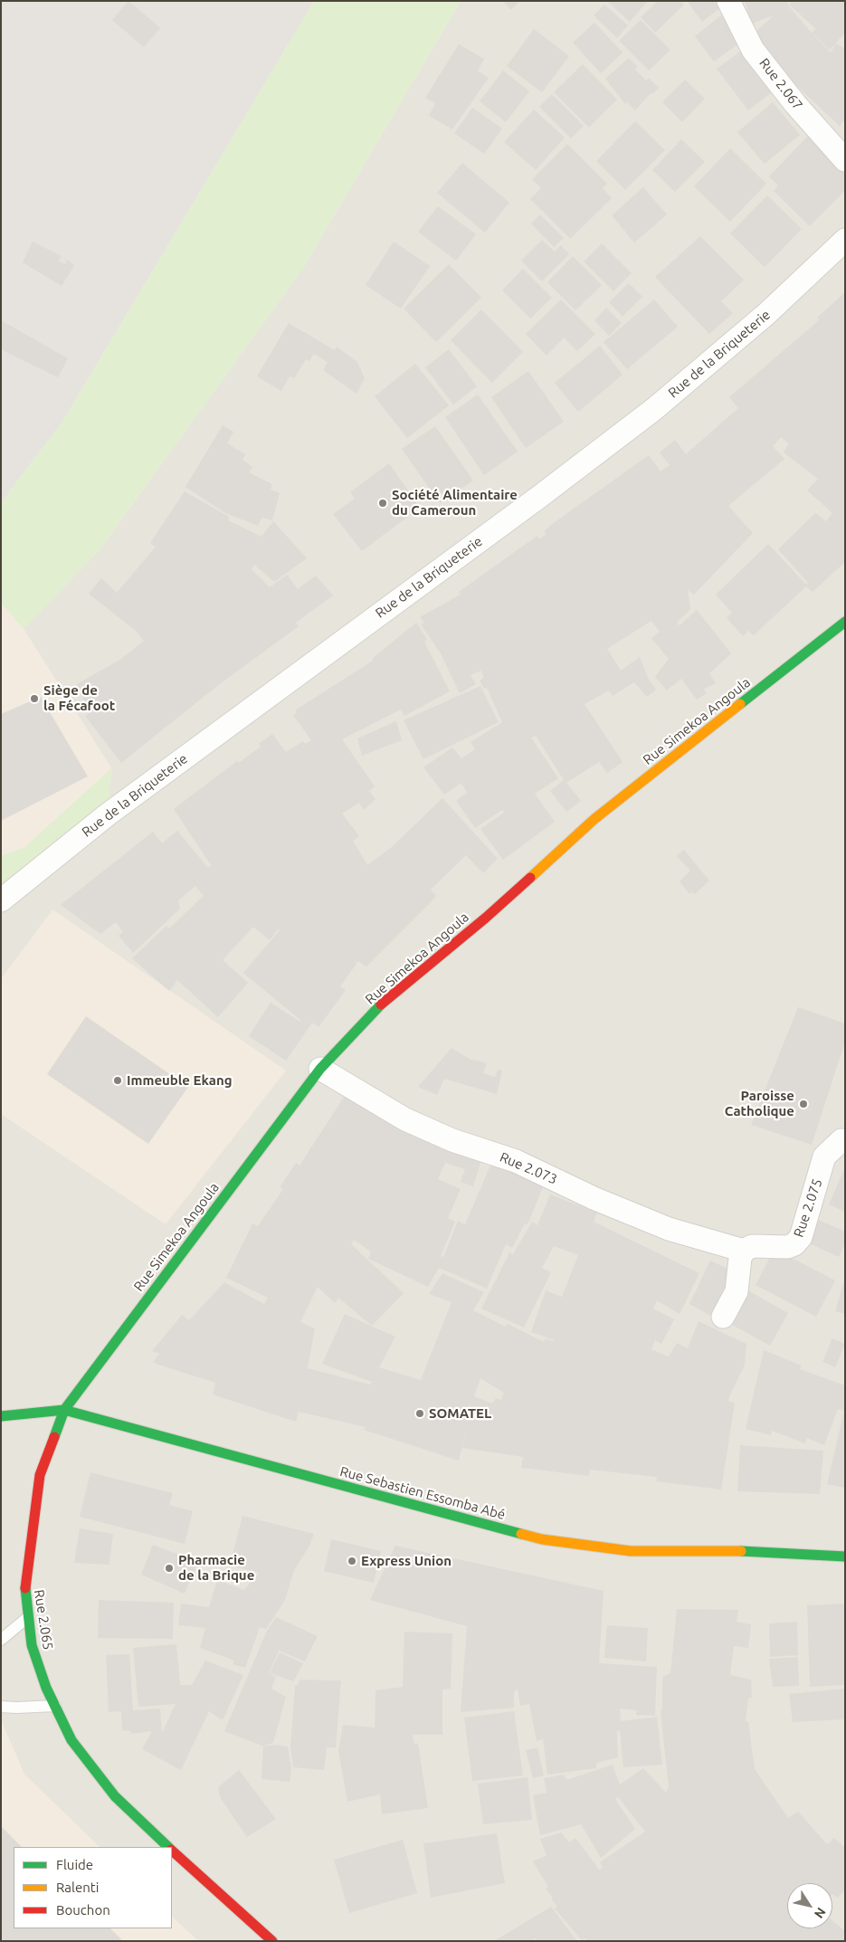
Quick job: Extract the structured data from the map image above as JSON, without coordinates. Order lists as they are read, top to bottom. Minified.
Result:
{"streets":{"street":["Rue 2.067","Rue de la Briqueterie","Rue Simekoa Angoula","Rue 2.073","Rue 2.075","Rue Sebastien Essomba Abé","Rue 2.065"]},"crossings":[["Rue Simekoa Angoula","Rue 2.073"],["Rue Simekoa Angoula","Rue Sebastien Essomba Abé"],["Rue Simekoa Angoula","Rue 2.065"],["Rue 2.073","Rue 2.075"],["Rue Sebastien Essomba Abé","Rue 2.065"]],"places":["Société Alimentaire du Cameroun","Siège de la Fécafoot","Immeuble Ekang","Paroisse Catholique","SOMATEL","Express Union","Pharmacie de la Brique"],"legend":["Fluide","Ralenti","Bouchon"],"north":"bottom right"}
